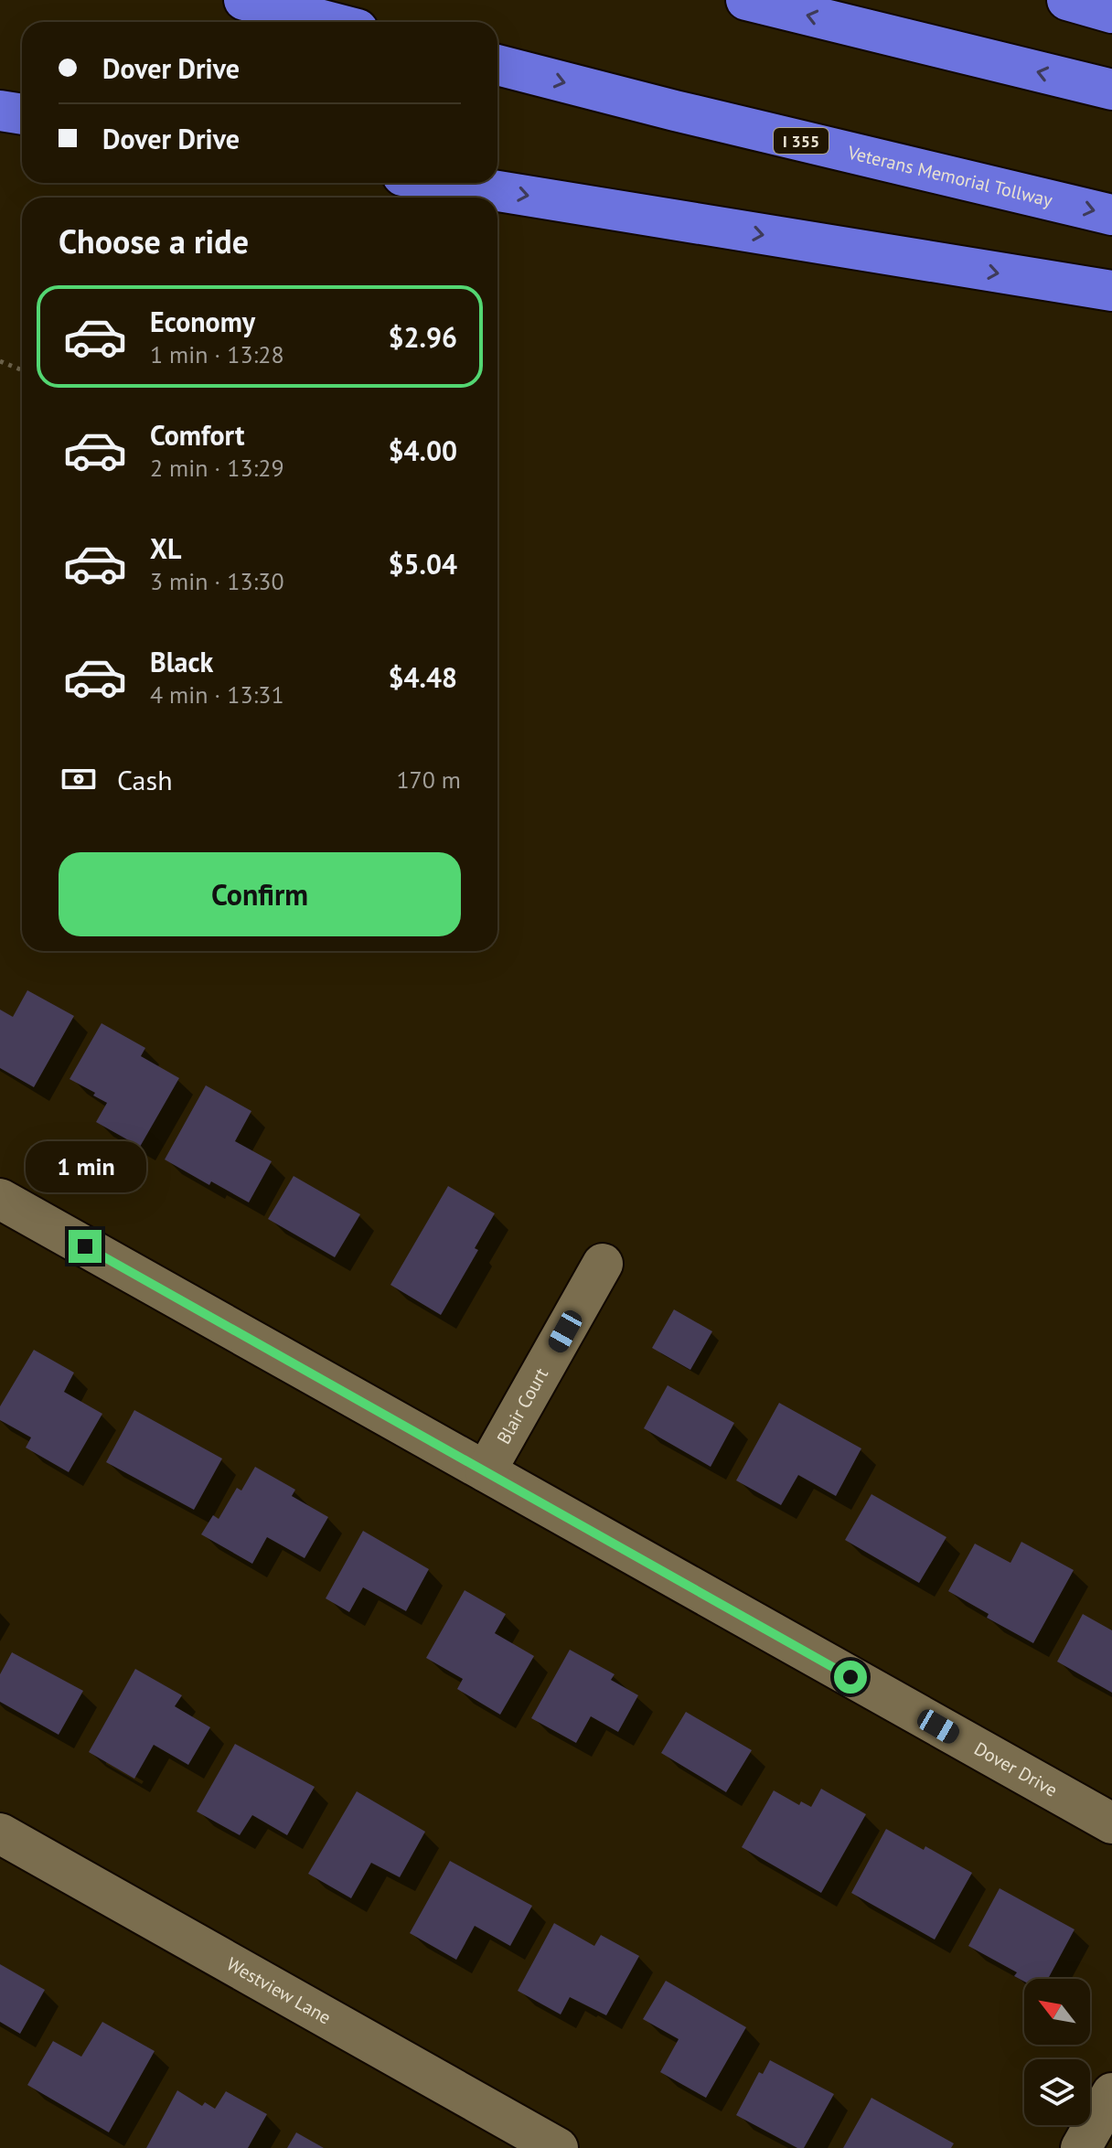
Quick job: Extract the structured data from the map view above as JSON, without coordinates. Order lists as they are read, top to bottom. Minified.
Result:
{"streets":{"highway":["I 355","Veterans Memorial Tollway"],"street":["Blair Court","Dover Drive","Westview Lane"]},"crossings":[["Blair Court","Dover Drive"]],"north":"top left","page":{"banner":["Dover Drive","Dover Drive"],"heading":"Choose a ride","list":[{"name":"Economy","note":"1 min · 13:28","value":"$2.96"},{"name":"Comfort","note":"2 min · 13:29","value":"$4.00"},{"name":"XL","note":"3 min · 13:30","value":"$5.04"},{"name":"Black","note":"4 min · 13:31","value":"$4.48"}],"pay":["Cash","170 m"],"buttons":"Confirm","bubble":"1 min"}}
